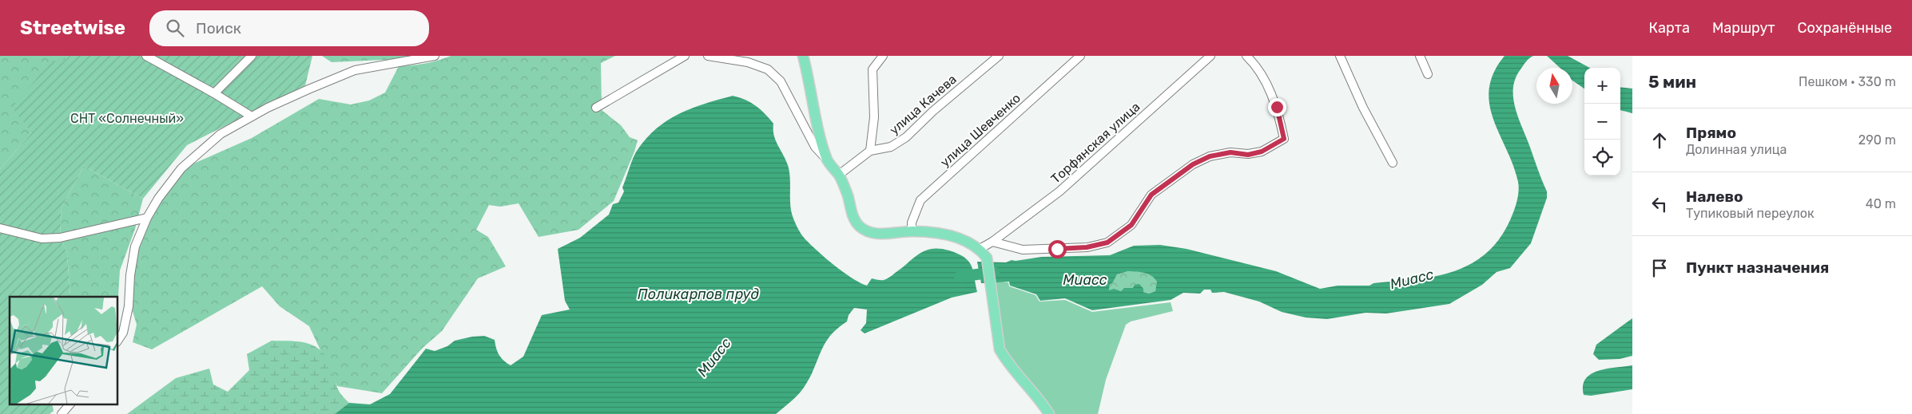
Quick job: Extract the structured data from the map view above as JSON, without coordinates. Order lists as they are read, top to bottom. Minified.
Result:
{"streets":{"street":["улица Качева","улица Шевченко","Торфянская улица"]},"water":["Миасс","Поликарпов пруд"],"parks":["СНТ «Солнечный»"],"north":"top","page":{"header":"Streetwise","search":"Поиск","nav":["Карта","Маршрут","Сохранённые"],"heading":["5 мин","Пешком · 330 m"],"map_buttons":["+","−"],"list":[["Прямо","Долинная улица","290 m"],["Налево","Тупиковый переулок","40 m"],"Пункт назначения"]}}
